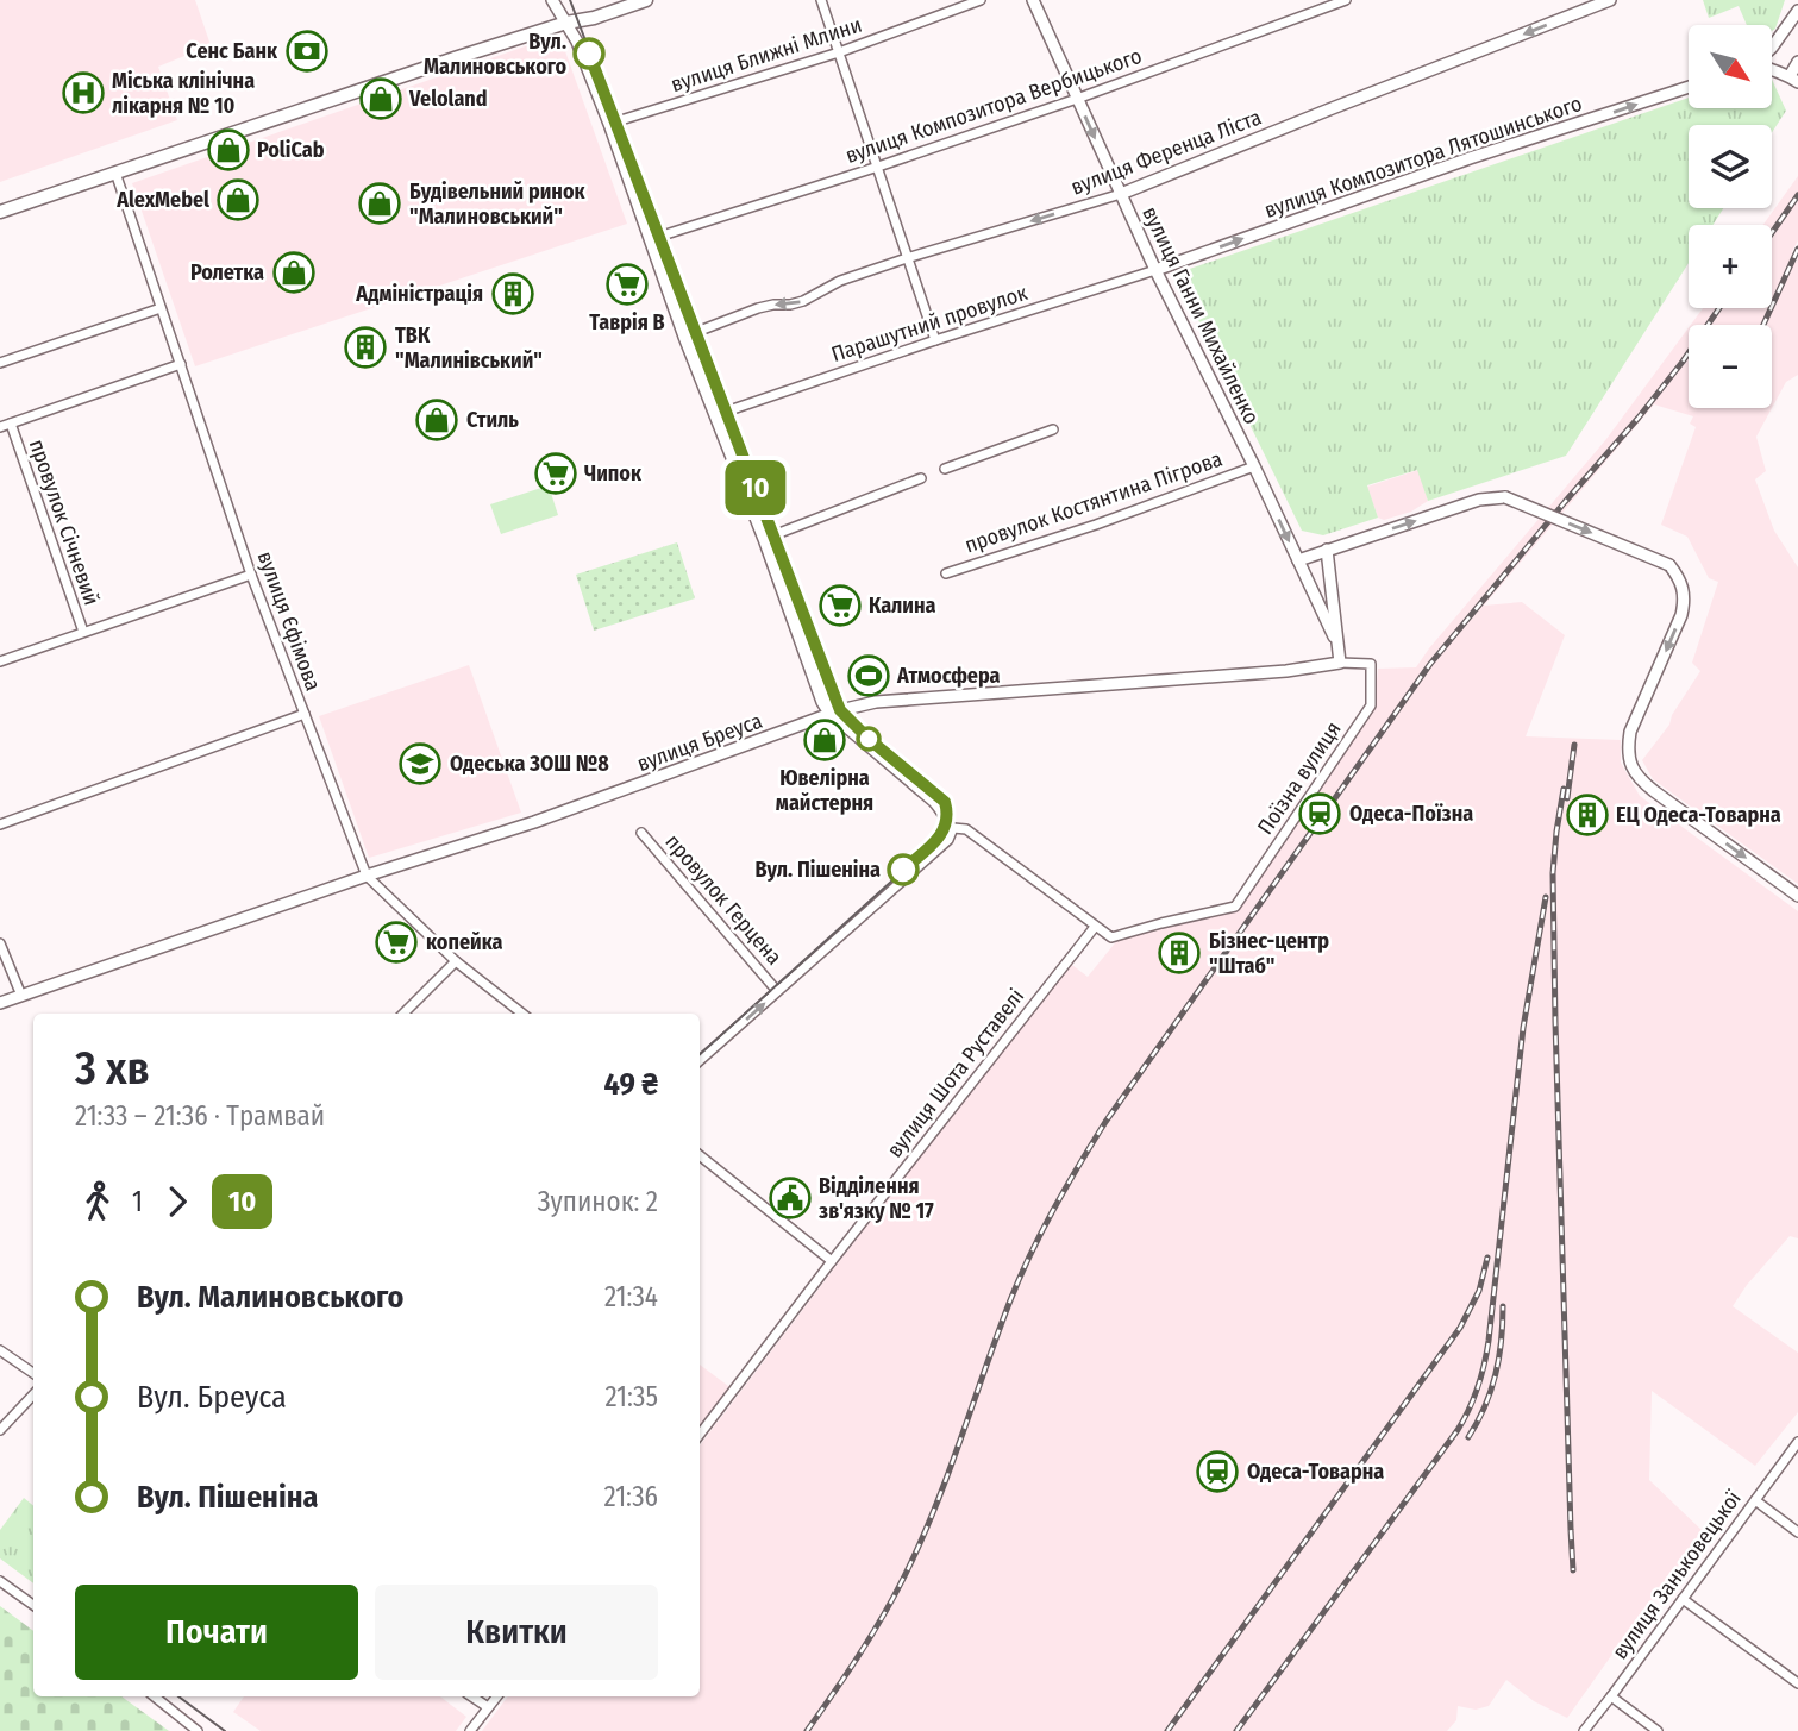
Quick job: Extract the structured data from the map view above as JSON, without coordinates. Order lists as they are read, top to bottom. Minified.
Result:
{"streets":{"street":["вулиця Ближні Млини","вулиця Композитора Вербицького","вулиця Ференца Ліста","вулиця Композитора Лятошинського","вулиця Ганни Михайленко","Парашутний провулок","провулок Костянтина Пігрова","провулок Січневий","вулиця Єфімова","вулиця Бреуса","Поїзна вулиця","провулок Герцена","вулиця Шота Руставелі","вулиця Заньковецької"]},"crossings":[["вулиця Композитора Вербицького","вулиця Ганни Михайленко"],["вулиця Ференца Ліста","вулиця Ганни Михайленко"],["вулиця Композитора Лятошинського","вулиця Ганни Михайленко"],["вулиця Композитора Лятошинського","Парашутний провулок"],["вулиця Ганни Михайленко","Парашутний провулок"],["вулиця Ганни Михайленко","провулок Костянтина Пігрова"],["вулиця Ганни Михайленко","вулиця Бреуса"],["вулиця Ганни Михайленко","Поїзна вулиця"],["вулиця Єфімова","вулиця Бреуса"],["вулиця Бреуса","Поїзна вулиця"],["Поїзна вулиця","вулиця Шота Руставелі"]],"one_way":["вулиця Ференца Ліста","вулиця Композитора Лятошинського"],"places":{"bank":["Сенс Банк"],"other":["Вул. Малиновського","Вул. Пішеніна"],"hospital":["Міська клінічна лікарня № 10"],"shop":["Veloland","PoliCab","AlexMebel","Будівельний ринок \"Малиновський\"","Ролетка","Стиль","Ювелірна майстерня"],"supermarket":["Таврія В","Чипок","Калина","копейка"],"building":["Адміністрація","ТВК \"Малинівський\"","ЕЦ Одеса-Товарна","Бізнес-центр \"Штаб\""],"sports":["Атмосфера"],"school or university":["Одеська ЗОШ №8"],"station":["Одеса-Поїзна","Одеса-Товарна"],"public building":["Відділення зв'язку № 17"]},"lines":["tram line 10"],"north":"bottom right","page":{"on_map":"10","map_buttons":["+","−"],"heading":["3 хв","21:33 – 21:36 · Трамвай","49 ₴"],"legs":["1","10","Зупинок: 2"],"list":[{"name":"Вул. Малиновського","value":"21:34"},{"name":"Вул. Бреуса","value":"21:35"},{"name":"Вул. Пішеніна","value":"21:36"}],"buttons":["Почати","Квитки"]}}
